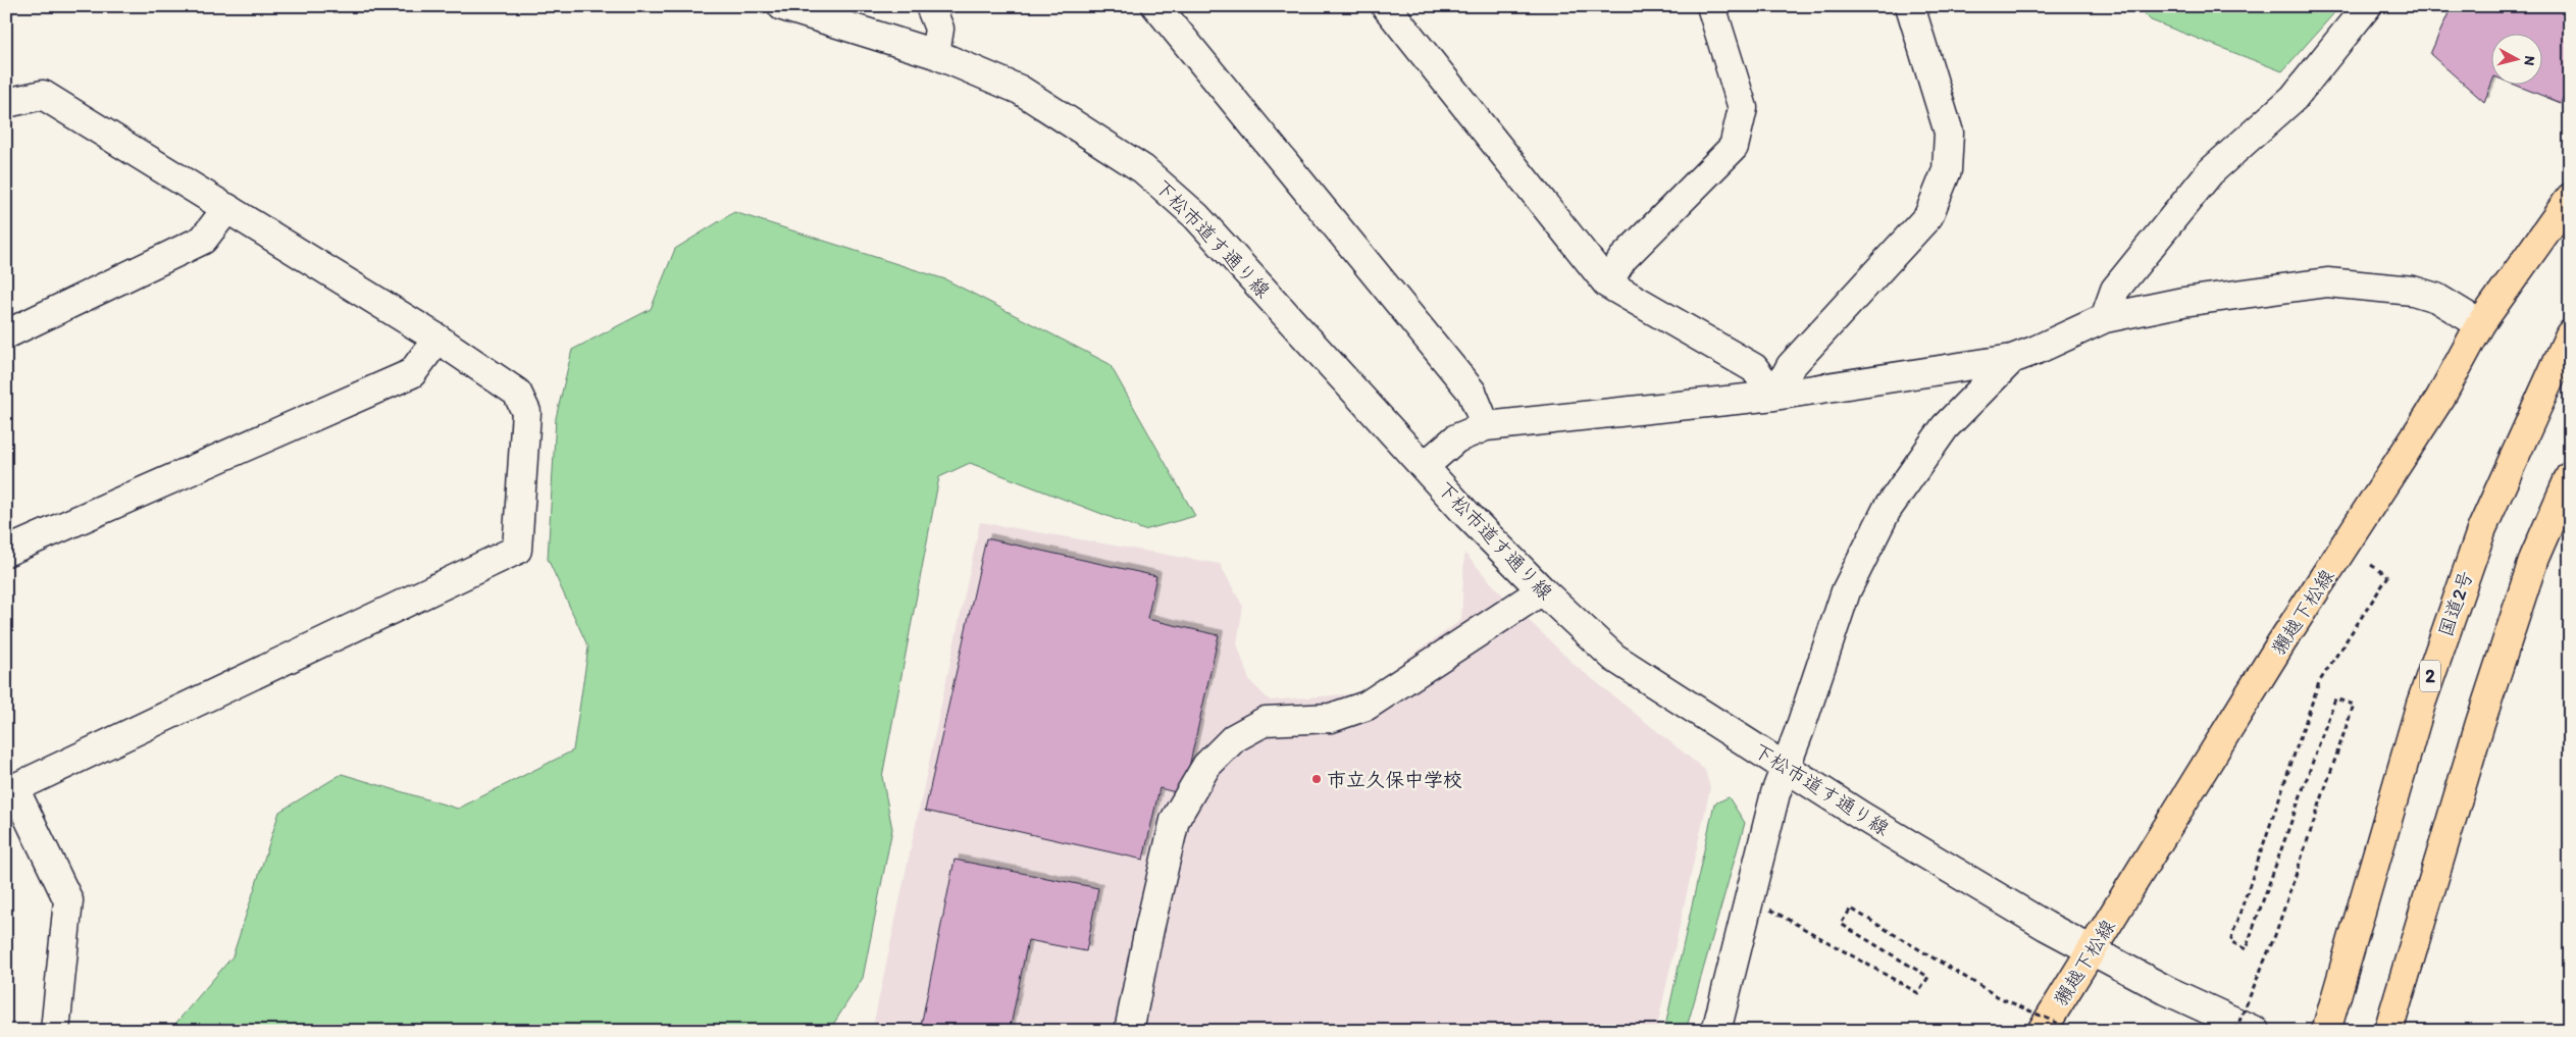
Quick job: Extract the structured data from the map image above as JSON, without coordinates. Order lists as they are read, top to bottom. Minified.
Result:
{"streets":{"main road":["国道2号","獺越下松線","2"],"street":["下松市道す通り線"]},"crossings":[["下松市道す通り線","獺越下松線"]],"places":["市立久保中学校"],"north":"right"}
